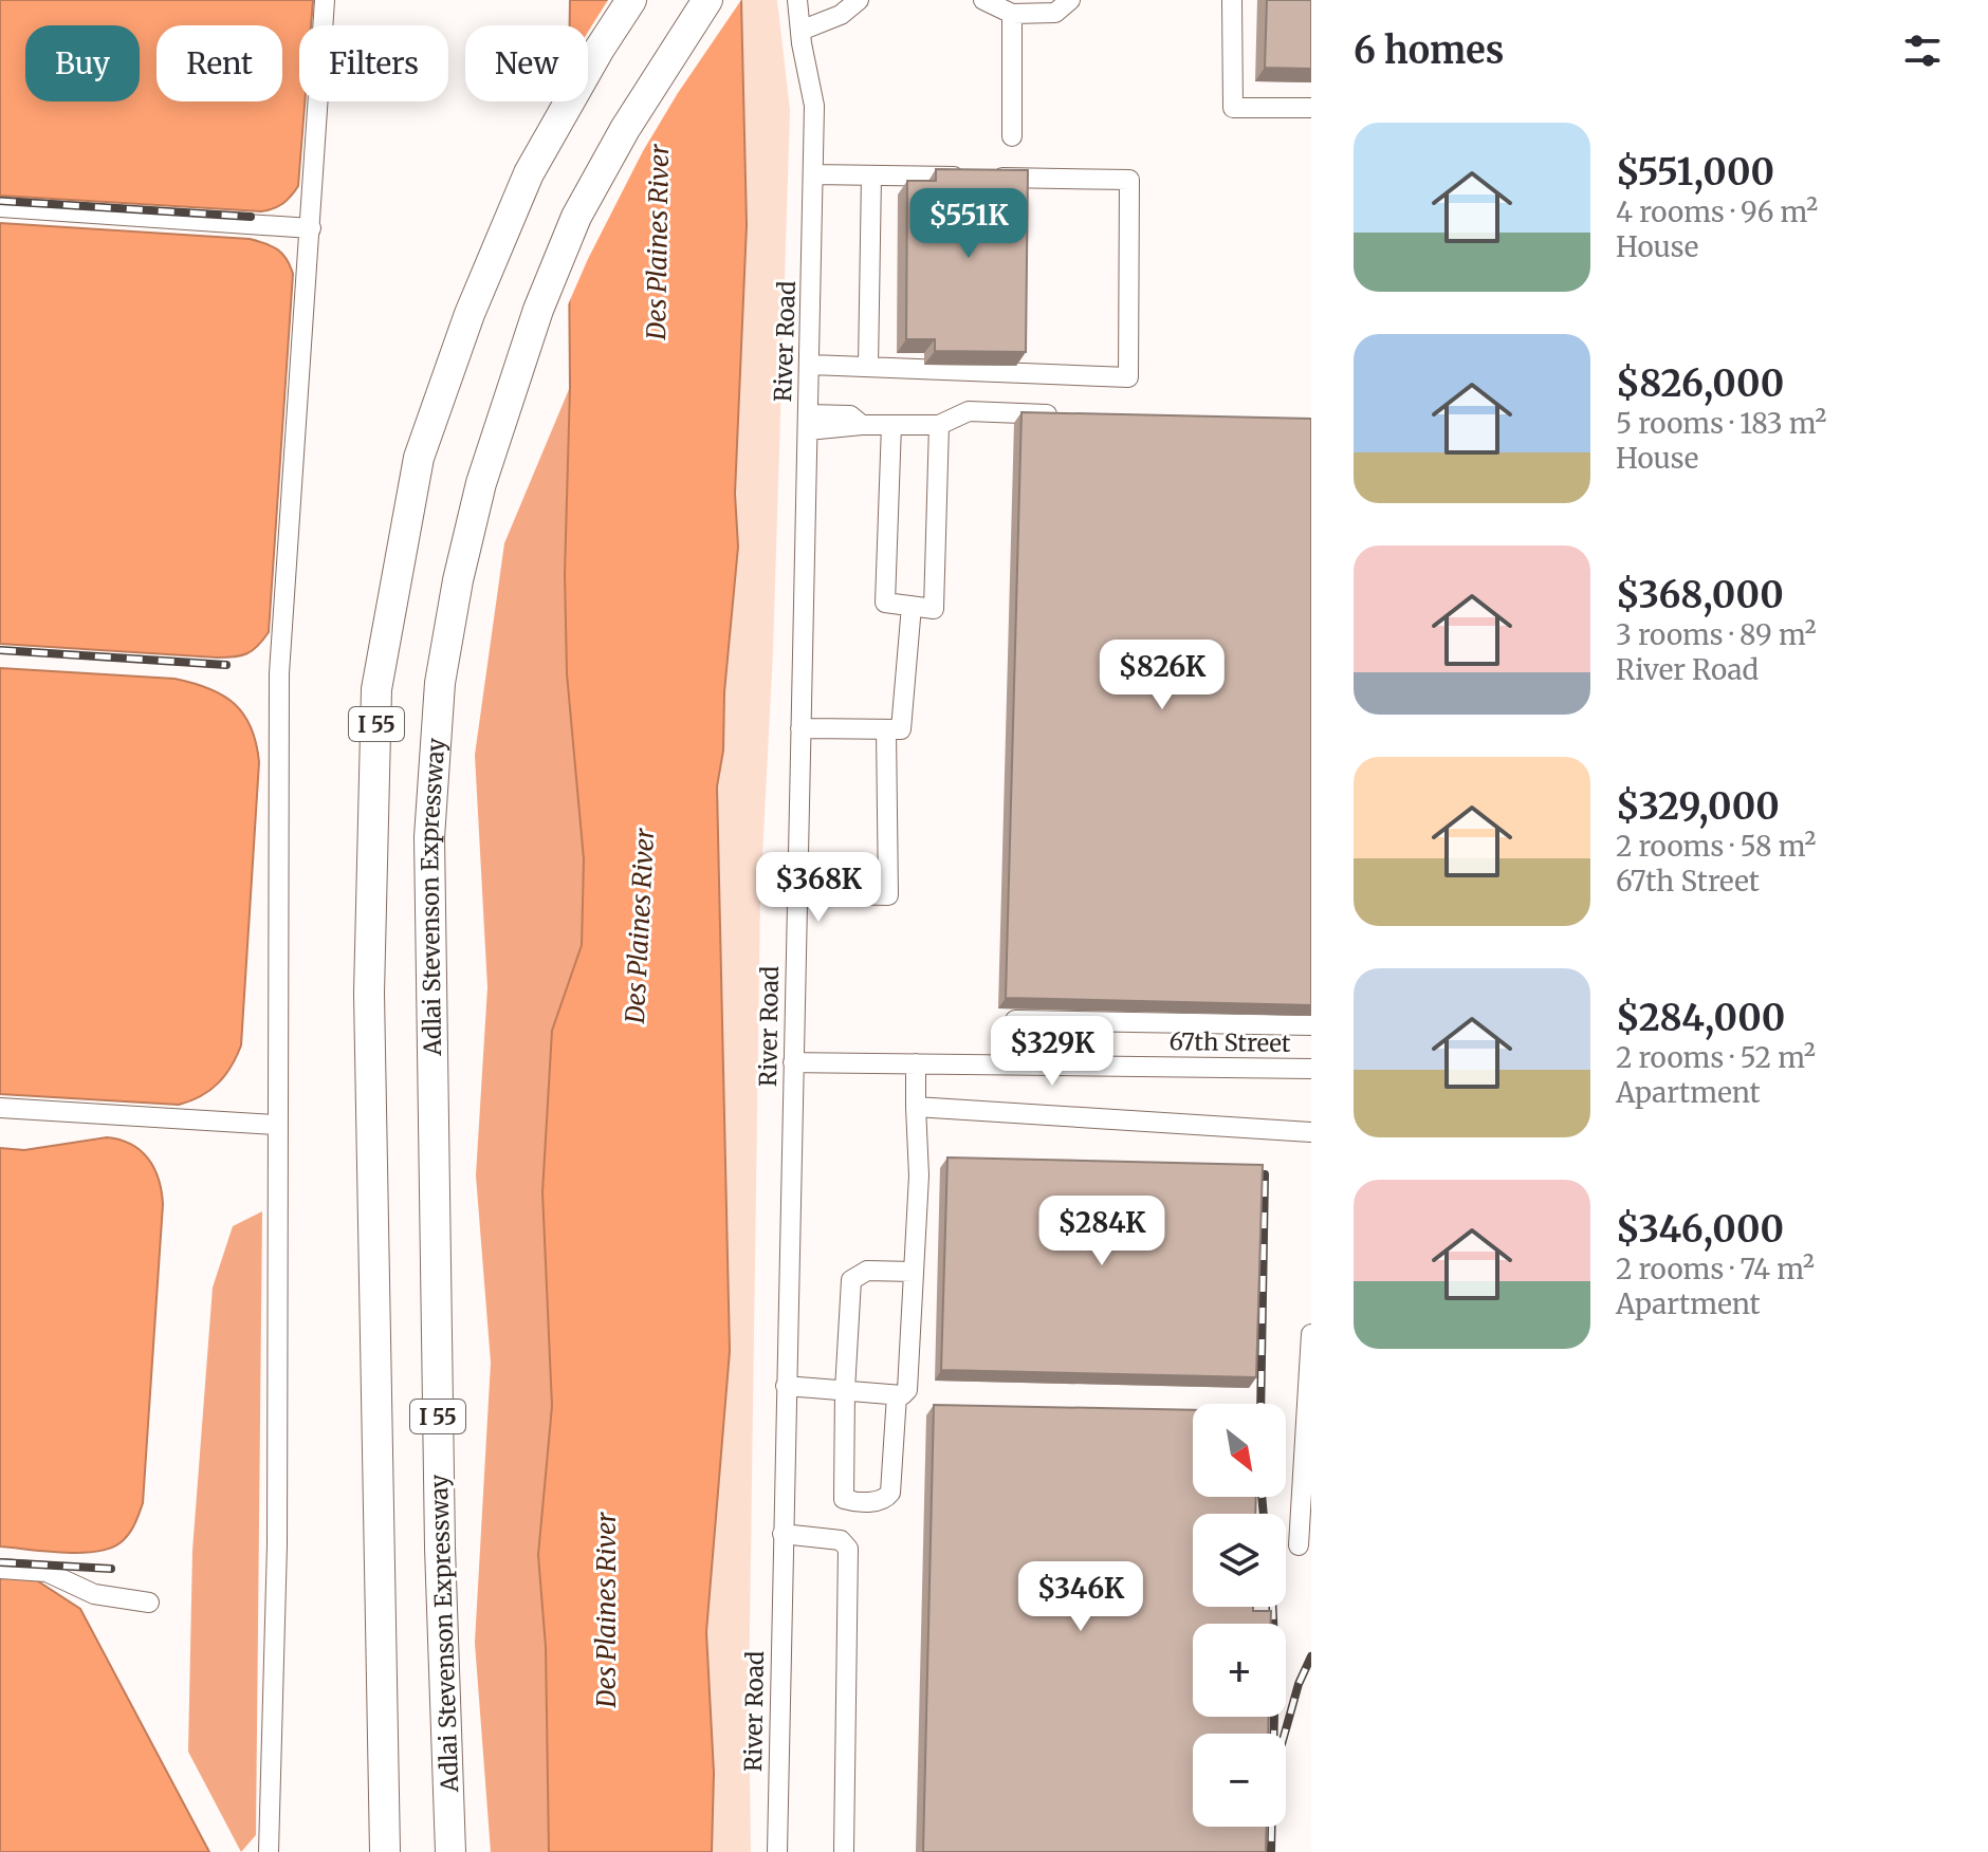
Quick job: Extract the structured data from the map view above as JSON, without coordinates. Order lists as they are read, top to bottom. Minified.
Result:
{"streets":{"highway":["I 55","Adlai Stevenson Expressway"],"street":["River Road","67th Street"]},"crossings":[["River Road","67th Street"]],"water":["Des Plaines River"],"north":"bottom right","page":{"heading":"6 homes","chip":["Buy","Rent","Filters","New"],"list":[{"name":"$551,000","note":"4 rooms · 96 m² · House"},{"name":"$826,000","note":"5 rooms · 183 m² · House"},{"name":"$368,000","note":"3 rooms · 89 m² · River Road"},{"name":"$329,000","note":"2 rooms · 58 m² · 67th Street"},{"name":"$284,000","note":"2 rooms · 52 m² · Apartment"},{"name":"$346,000","note":"2 rooms · 74 m² · Apartment"}],"price":["$551K","$826K","$368K","$329K","$284K","$346K"],"map_buttons":["+","−"]}}
